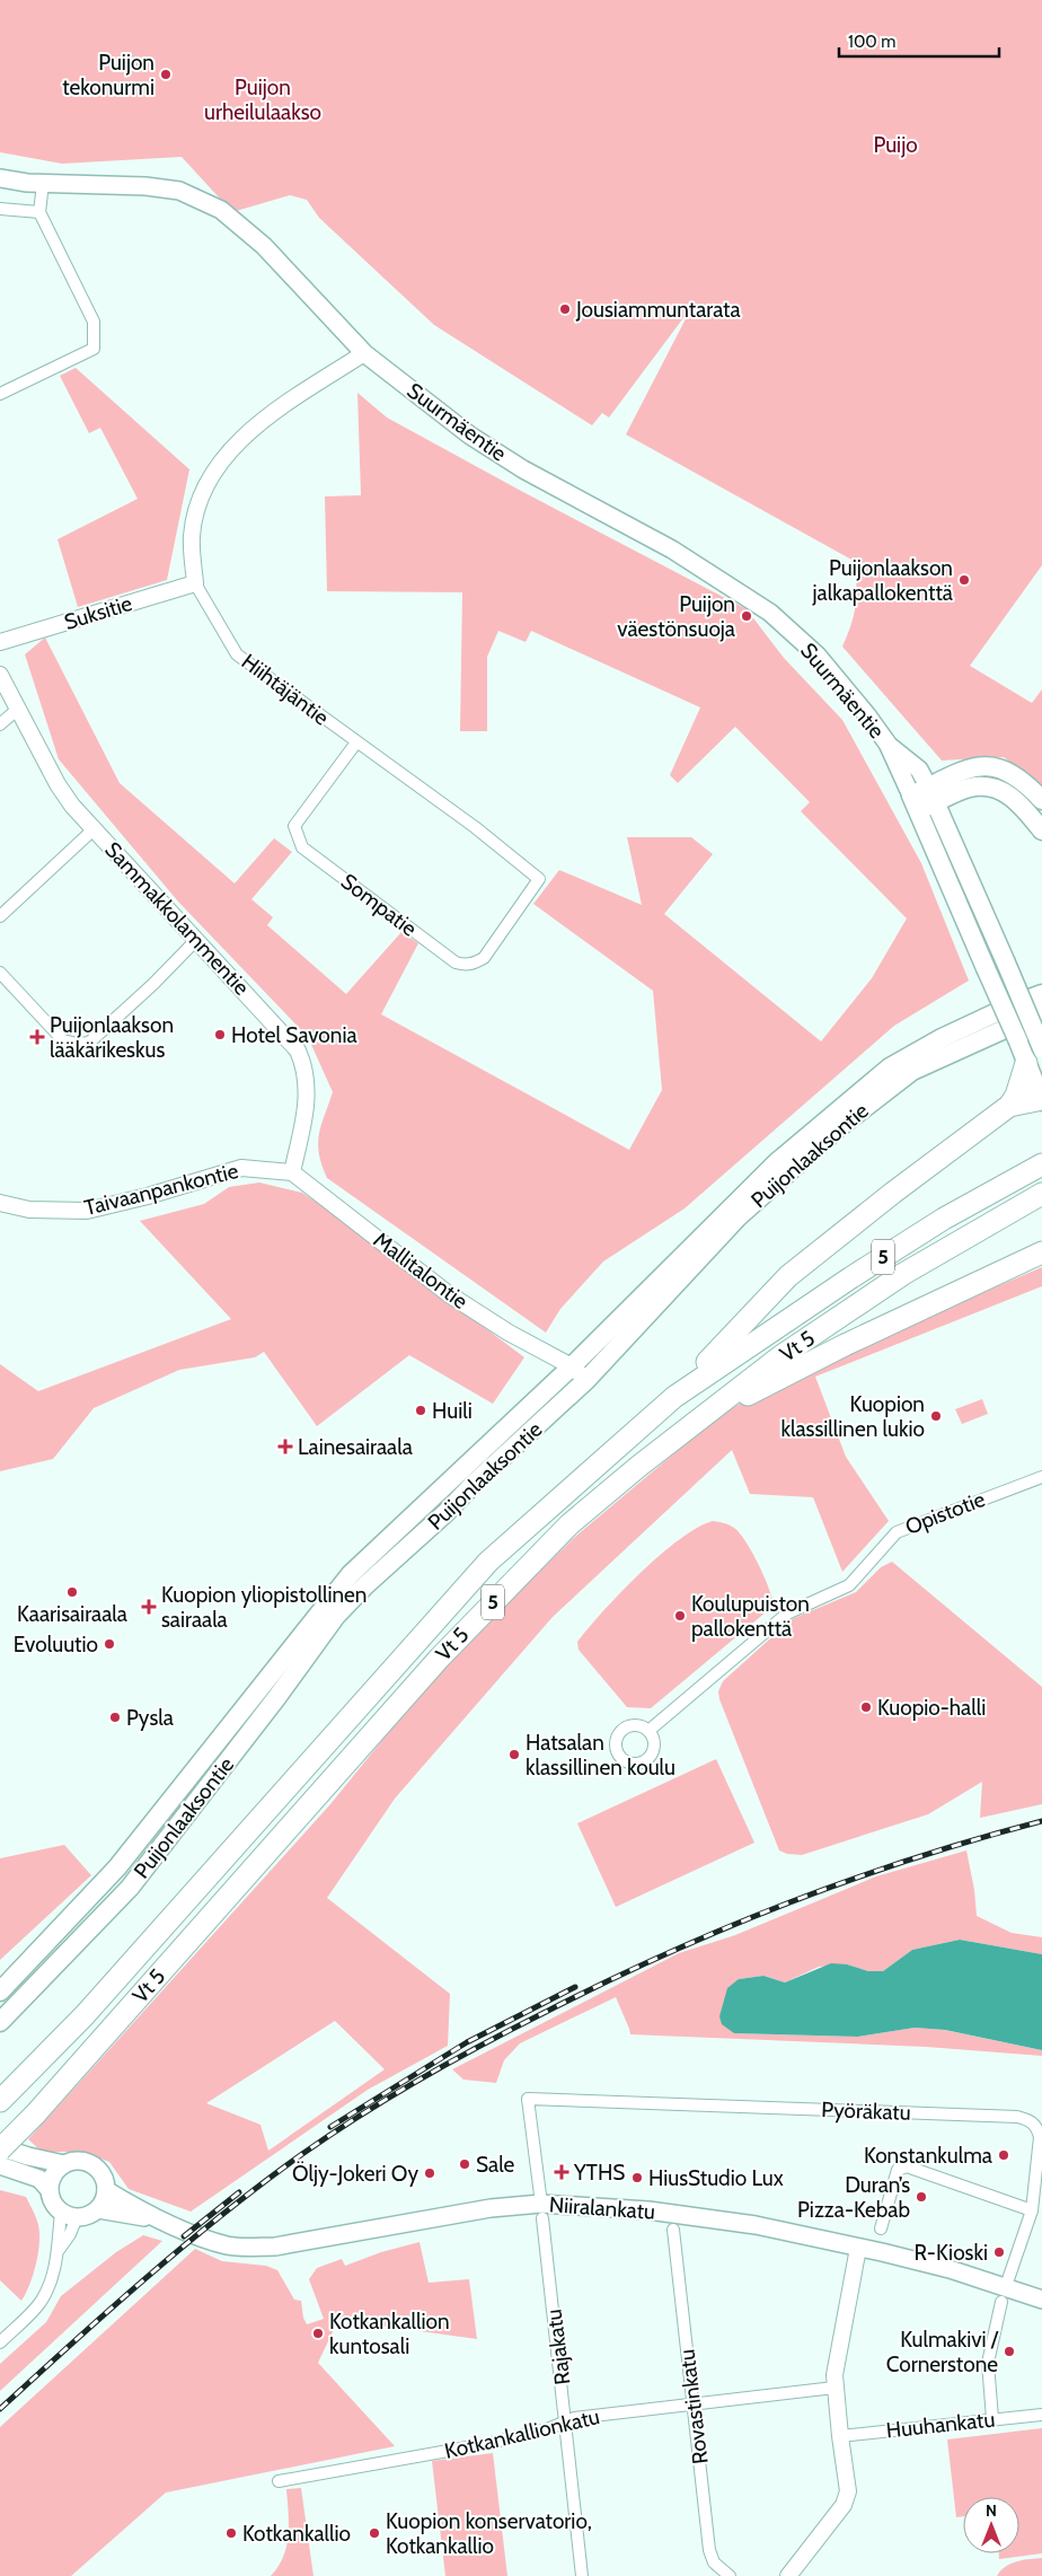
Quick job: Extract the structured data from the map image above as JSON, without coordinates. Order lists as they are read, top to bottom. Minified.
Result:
{"streets":{"highway":["5","Vt 5"],"main road":["Suurmäentie","Puijonlaaksontie","Niiralankatu"],"street":["Suksitie","Hiihtäjäntie","Sompatie","Sammakkolammentie","Taivaanpankontie","Mallitalontie","Opistotie","Pyöräkatu","Rajakatu","Rovastinkatu","Huuhankatu","Kotkankallionkatu"]},"crossings":[["Suurmäentie","Hiihtäjäntie"],["Suksitie","Hiihtäjäntie"],["Hiihtäjäntie","Sompatie"],["Sammakkolammentie","Taivaanpankontie"],["Sammakkolammentie","Mallitalontie"],["Puijonlaaksontie","Mallitalontie"],["Taivaanpankontie","Mallitalontie"],["Pyöräkatu","Niiralankatu"],["Pyöräkatu","Rajakatu"],["Pyöräkatu","Huuhankatu"],["Niiralankatu","Rajakatu"],["Rajakatu","Kotkankallionkatu"],["Rovastinkatu","Kotkankallionkatu"]],"parks":["Puijon urheilulaakso","Puijo"],"places":{"other":["Puijon tekonurmi","Jousiammuntarata","Puijonlaakson jalkapallokenttä","Puijon väestönsuoja","Hotel Savonia","Huili","Kuopion klassillinen lukio","Kaarisairaala","Koulupuiston pallokenttä","Evoluutio","Kuopio-halli","Pysla","Hatsalan klassillinen koulu","Konstankulma","Sale","Öljy-Jokeri Oy","HiusStudio Lux","Duran’s Pizza-Kebab","R-Kioski","Kotkankallion kuntosali","Kulmakivi / Cornerstone","Kotkankallio","Kuopion konservatorio, Kotkankallio"],"health":["Puijonlaakson lääkärikeskus","Lainesairaala","Kuopion yliopistollinen sairaala","YTHS"]},"scale_bar":"100 m","north":"top"}
